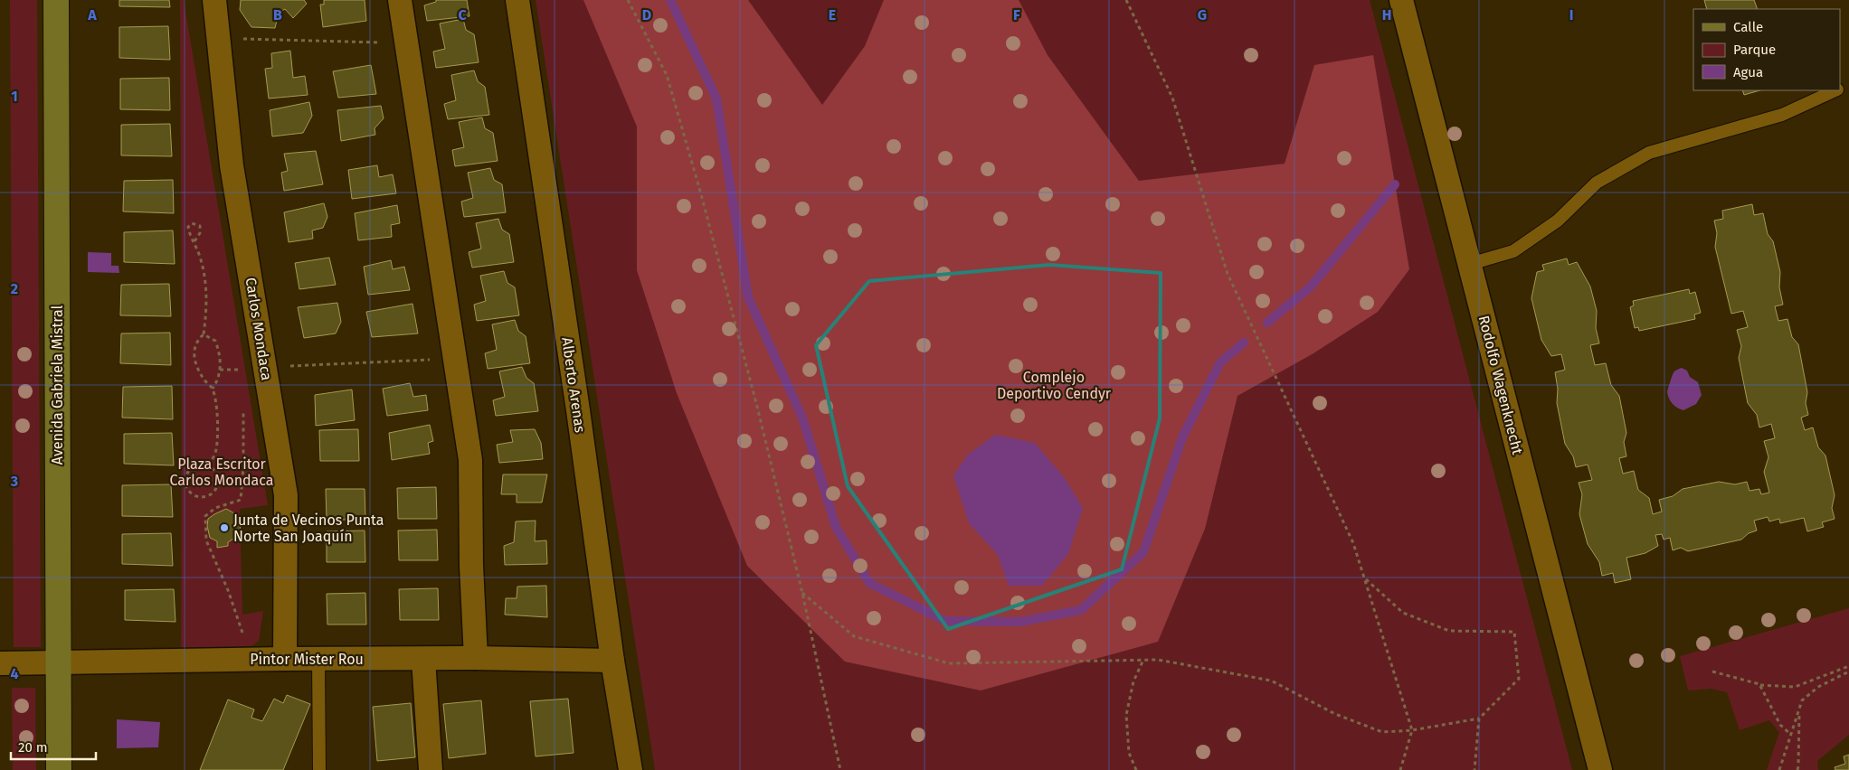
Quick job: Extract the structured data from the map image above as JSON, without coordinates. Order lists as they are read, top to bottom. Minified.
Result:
{"streets":{"main road":["Avenida Gabriela Mistral"],"street":["Carlos Mondaca","Alberto Arenas","Rodolfo Wagenknecht","Pintor Mister Rou"]},"crossings":[["Carlos Mondaca","Pintor Mister Rou"],["Avenida Gabriela Mistral","Pintor Mister Rou"],["Alberto Arenas","Pintor Mister Rou"]],"parks":["Complejo Deportivo Cendyr","Plaza Escritor Carlos Mondaca"],"places":["Junta de Vecinos Punta Norte San Joaquín"],"legend":["Calle","Parque","Agua"],"scale_bar":"20 m","grid":{"columns":["A","B","C","D","E","F","G","H","I"],"rows":["1","2","3","4"]}}
